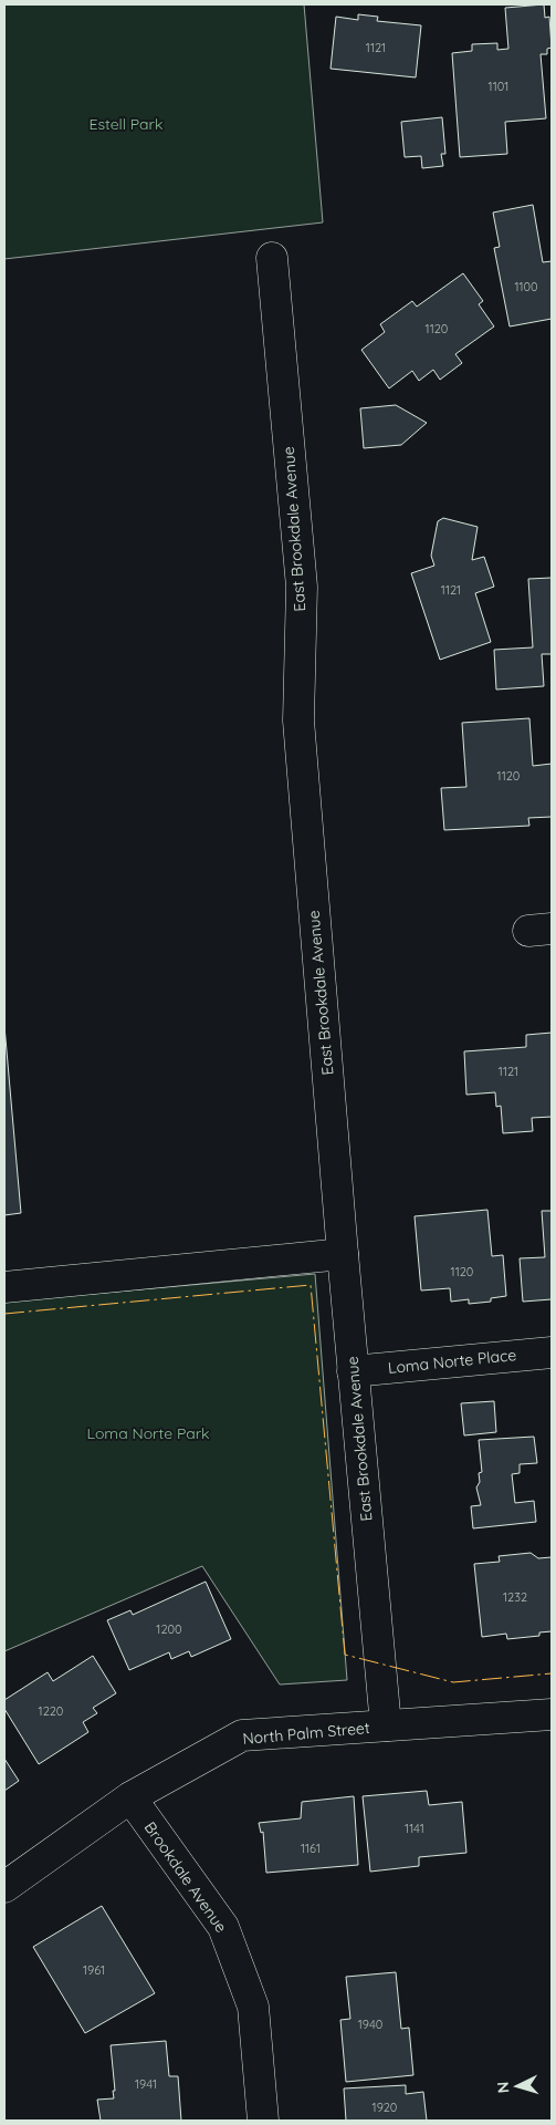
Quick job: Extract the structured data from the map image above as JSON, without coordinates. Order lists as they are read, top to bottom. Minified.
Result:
{"streets":{"street":["East Brookdale Avenue","Loma Norte Place","North Palm Street","Brookdale Avenue"]},"crossings":[["East Brookdale Avenue","Loma Norte Place"],["East Brookdale Avenue","North Palm Street"],["North Palm Street","Brookdale Avenue"]],"parks":["Estell Park","Loma Norte Park"],"house_numbers":["1121","1101","1100","1120","1121","1120","1121","1120","1232","1200","1220","1141","1161","1961","1940","1941","1920"],"north":"left"}
